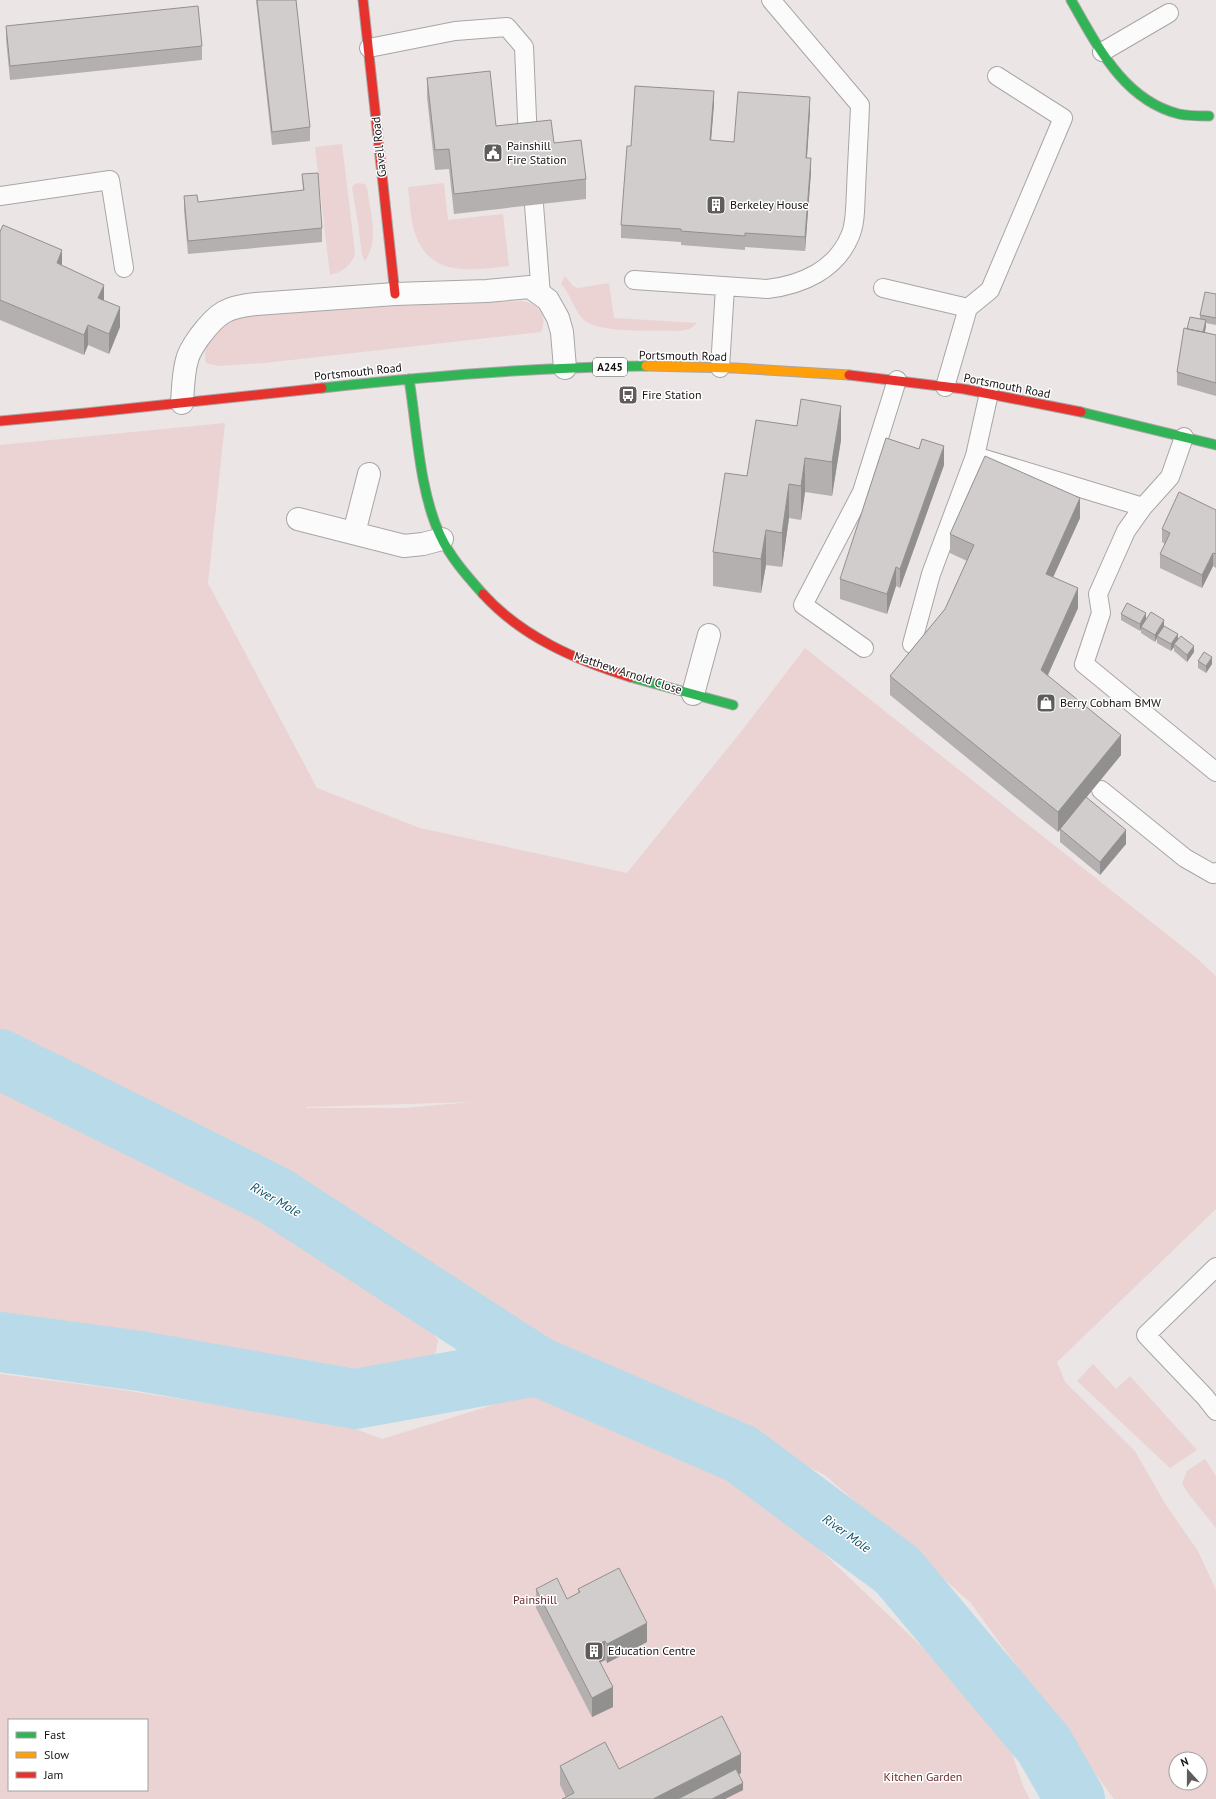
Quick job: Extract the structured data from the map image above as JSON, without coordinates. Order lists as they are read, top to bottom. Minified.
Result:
{"streets":{"main road":["Gavell Road","Portsmouth Road","A245","Matthew Arnold Close"]},"crossings":[["Portsmouth Road","Matthew Arnold Close"]],"water":["River Mole"],"parks":["Painshill","Kitchen Garden"],"places":{"public building":["Painshill Fire Station"],"building":["Berkeley House","Education Centre"],"bus stop":["Fire Station"],"shop":["Berry Cobham BMW"]},"legend":["Fast","Slow","Jam"],"north":"top"}
